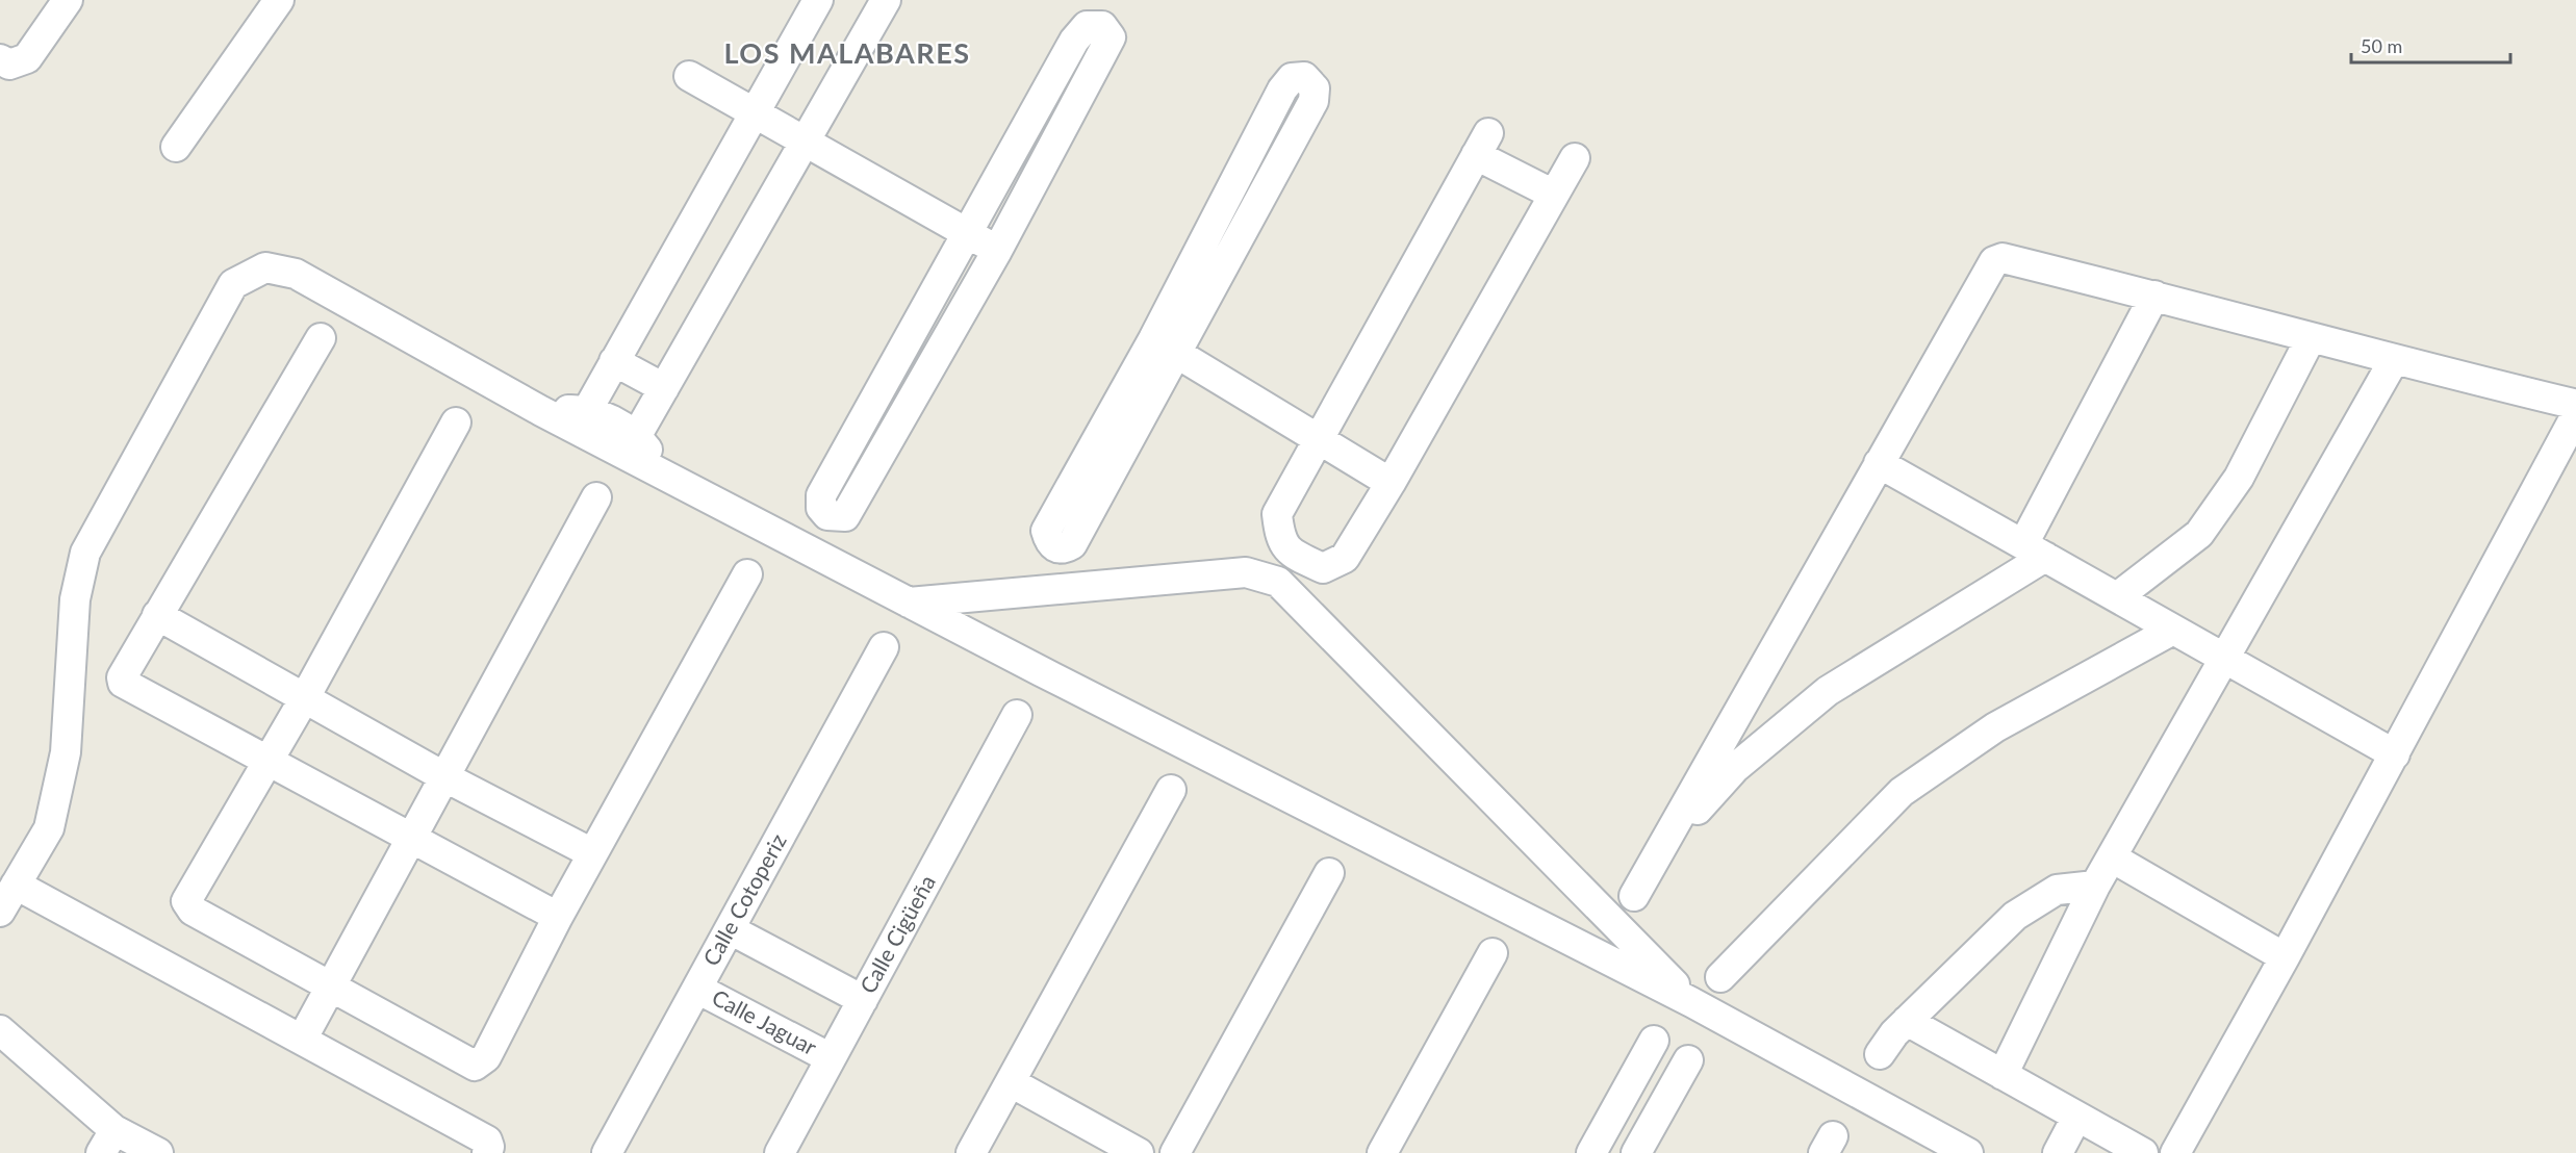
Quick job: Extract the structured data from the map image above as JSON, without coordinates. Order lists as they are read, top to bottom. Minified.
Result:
{"streets":{"street":["Calle Cotoperiz","Calle Cigüeña","Calle Jaguar"]},"crossings":[["Calle Cotoperiz","Calle Jaguar"],["Calle Cigüeña","Calle Jaguar"]],"districts":["LOS MALABARES"],"scale_bar":"50 m"}
